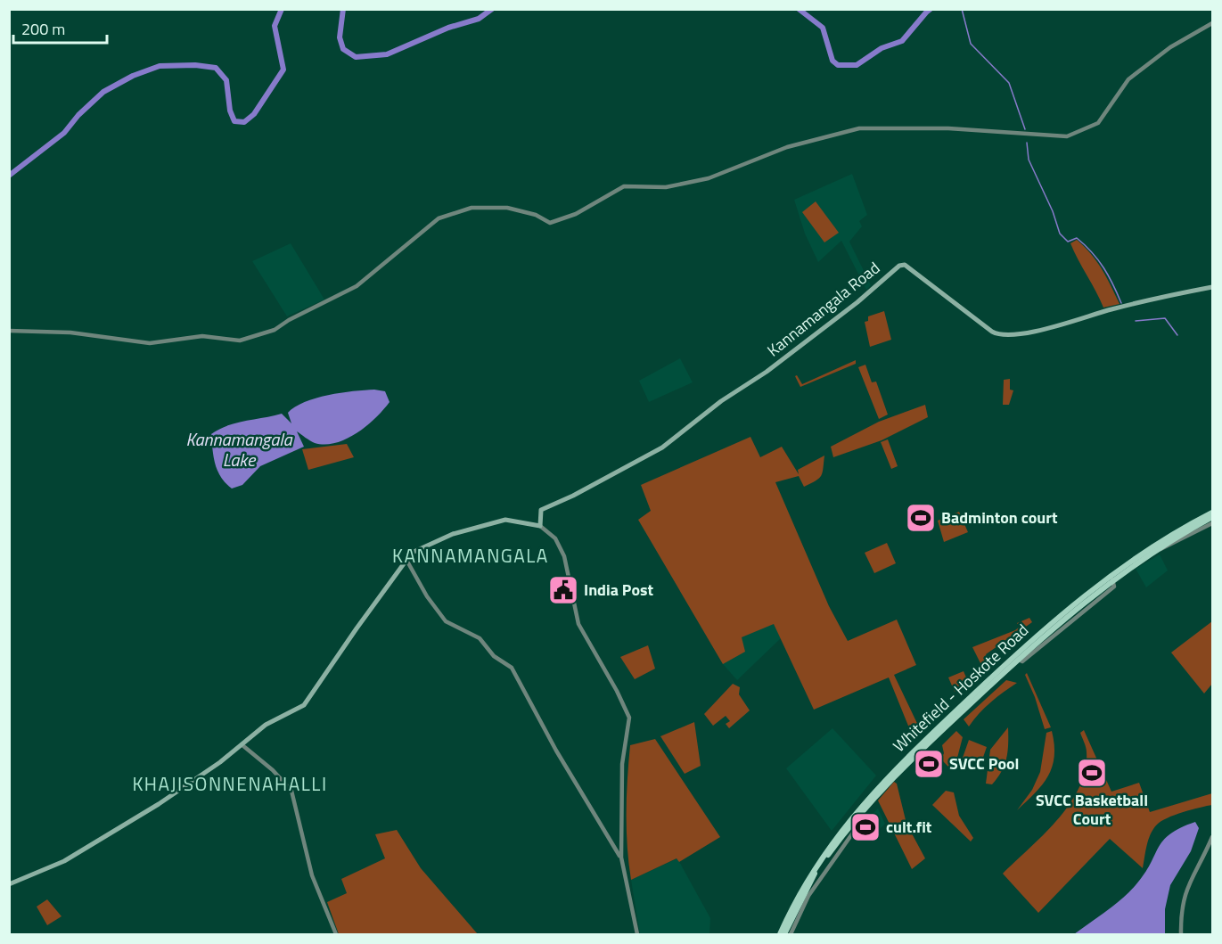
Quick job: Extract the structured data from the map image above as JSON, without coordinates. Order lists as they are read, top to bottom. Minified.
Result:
{"streets":{"main road":["Kannamangala Road","Whitefield - Hoskote Road"]},"districts":["KANNAMANGALA","KHAJISONNENAHALLI"],"water":["Kannamangala Lake"],"places":{"sports":["Badminton court","SVCC Pool","SVCC Basketball Court","cult.fit"],"public building":["India Post"]},"scale_bar":"200 m"}
